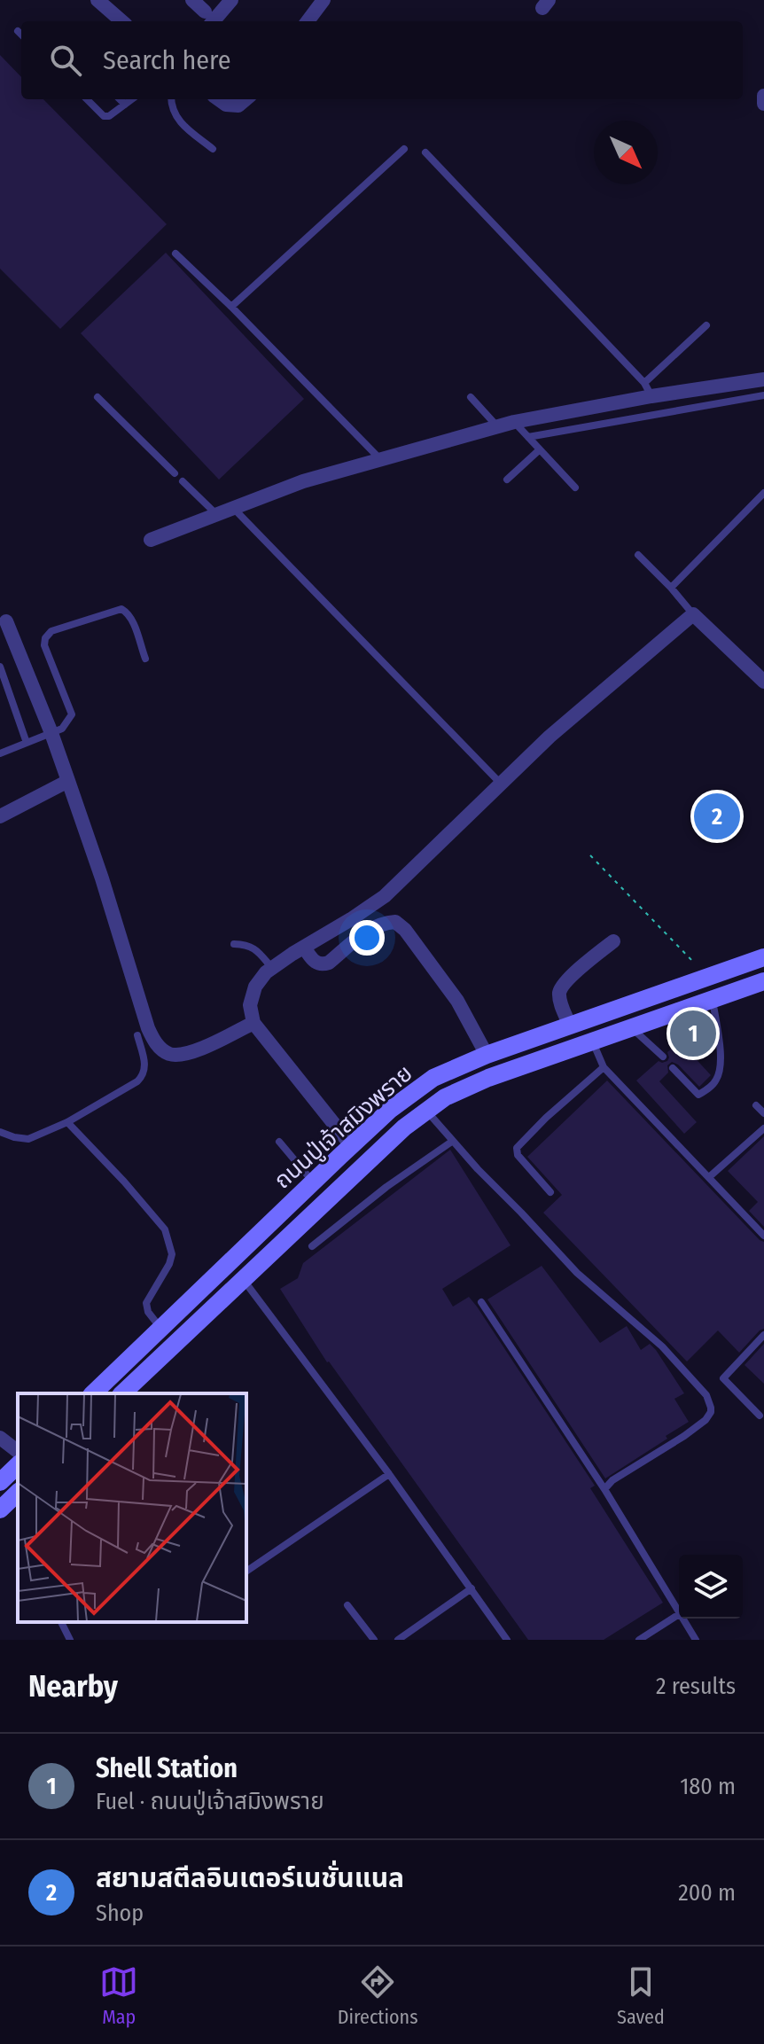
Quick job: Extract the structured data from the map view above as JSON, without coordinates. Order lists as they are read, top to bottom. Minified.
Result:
{"streets":{"main road":["ถนนปู่เจ้าสมิงพราย"]},"north":"bottom right","page":{"search":"Search here","pins":["2","1"],"heading":["Nearby","2 results"],"list":[{"mark":"1","name":"Shell Station","note":"Fuel · ถนนปู่เจ้าสมิงพราย","value":"180 m"},{"mark":"2","name":"สยามสตีลอินเตอร์เนชั่นแนล","note":"Shop","value":"200 m"}],"nav":["Map","Directions","Saved"]}}
